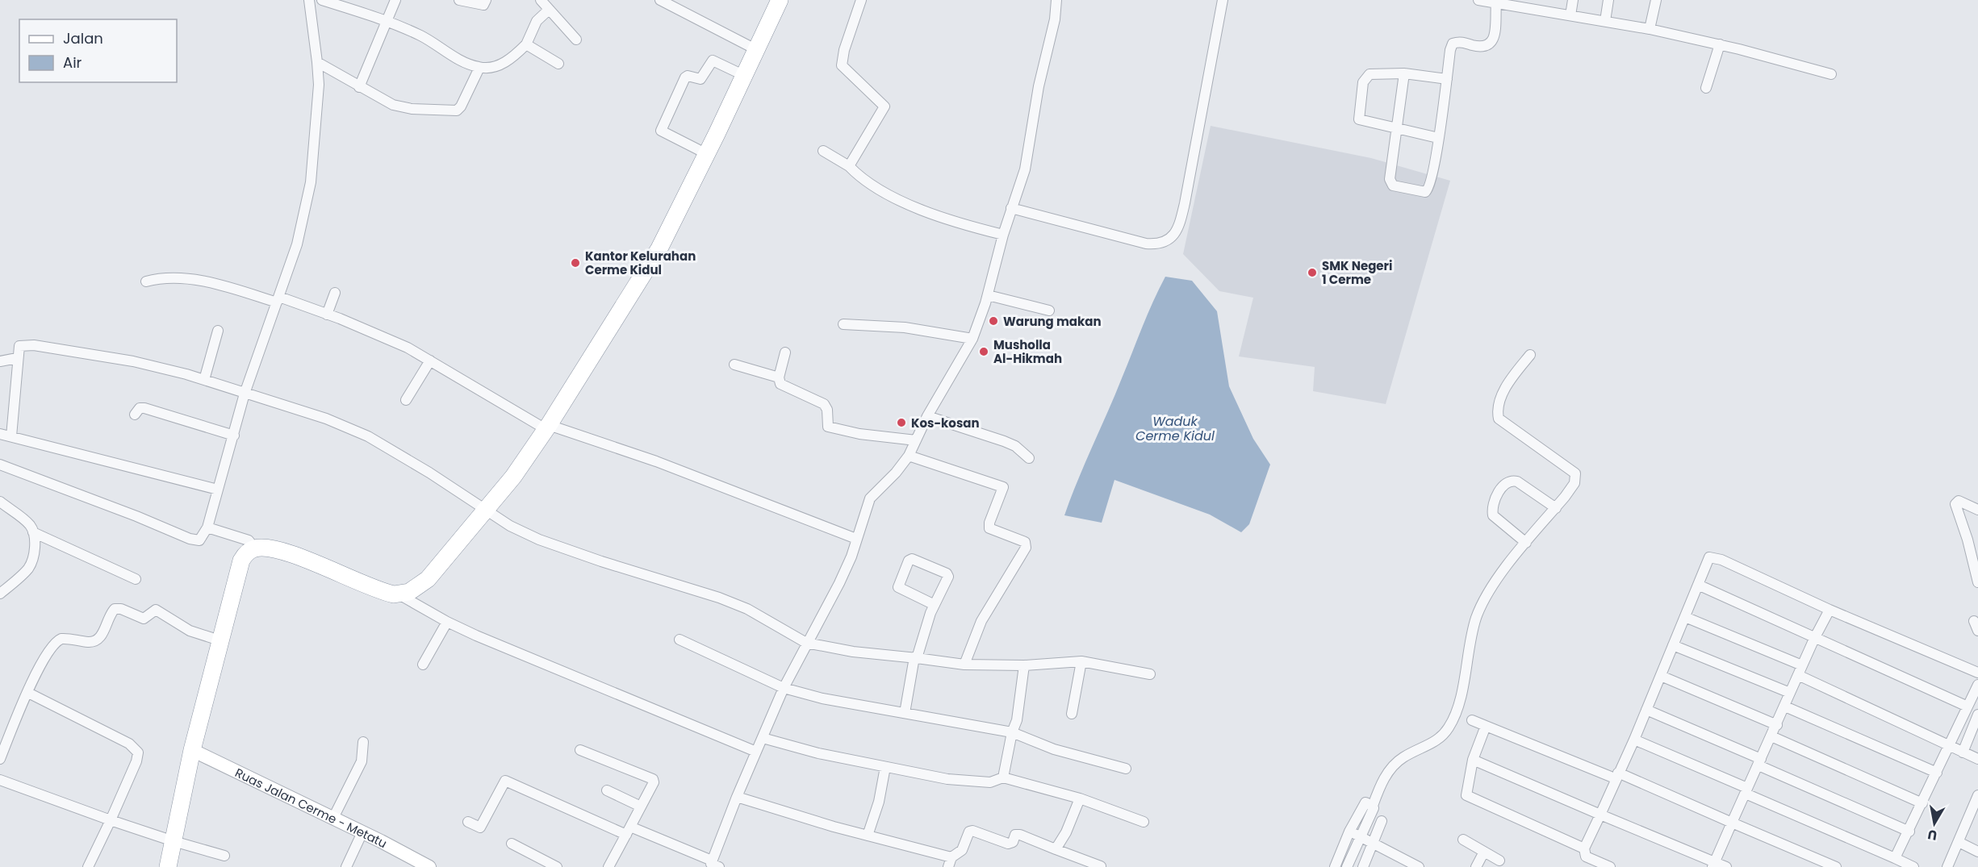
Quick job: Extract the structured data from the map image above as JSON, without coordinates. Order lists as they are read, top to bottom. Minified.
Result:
{"streets":{"main road":["Ruas Jalan Cerme - Metatu"]},"water":["Waduk Cerme Kidul"],"places":["Kantor Kelurahan Cerme Kidul","SMK Negeri 1 Cerme","Warung makan","Musholla Al-Hikmah","Kos-kosan"],"legend":["Jalan","Air"],"north":"bottom"}
